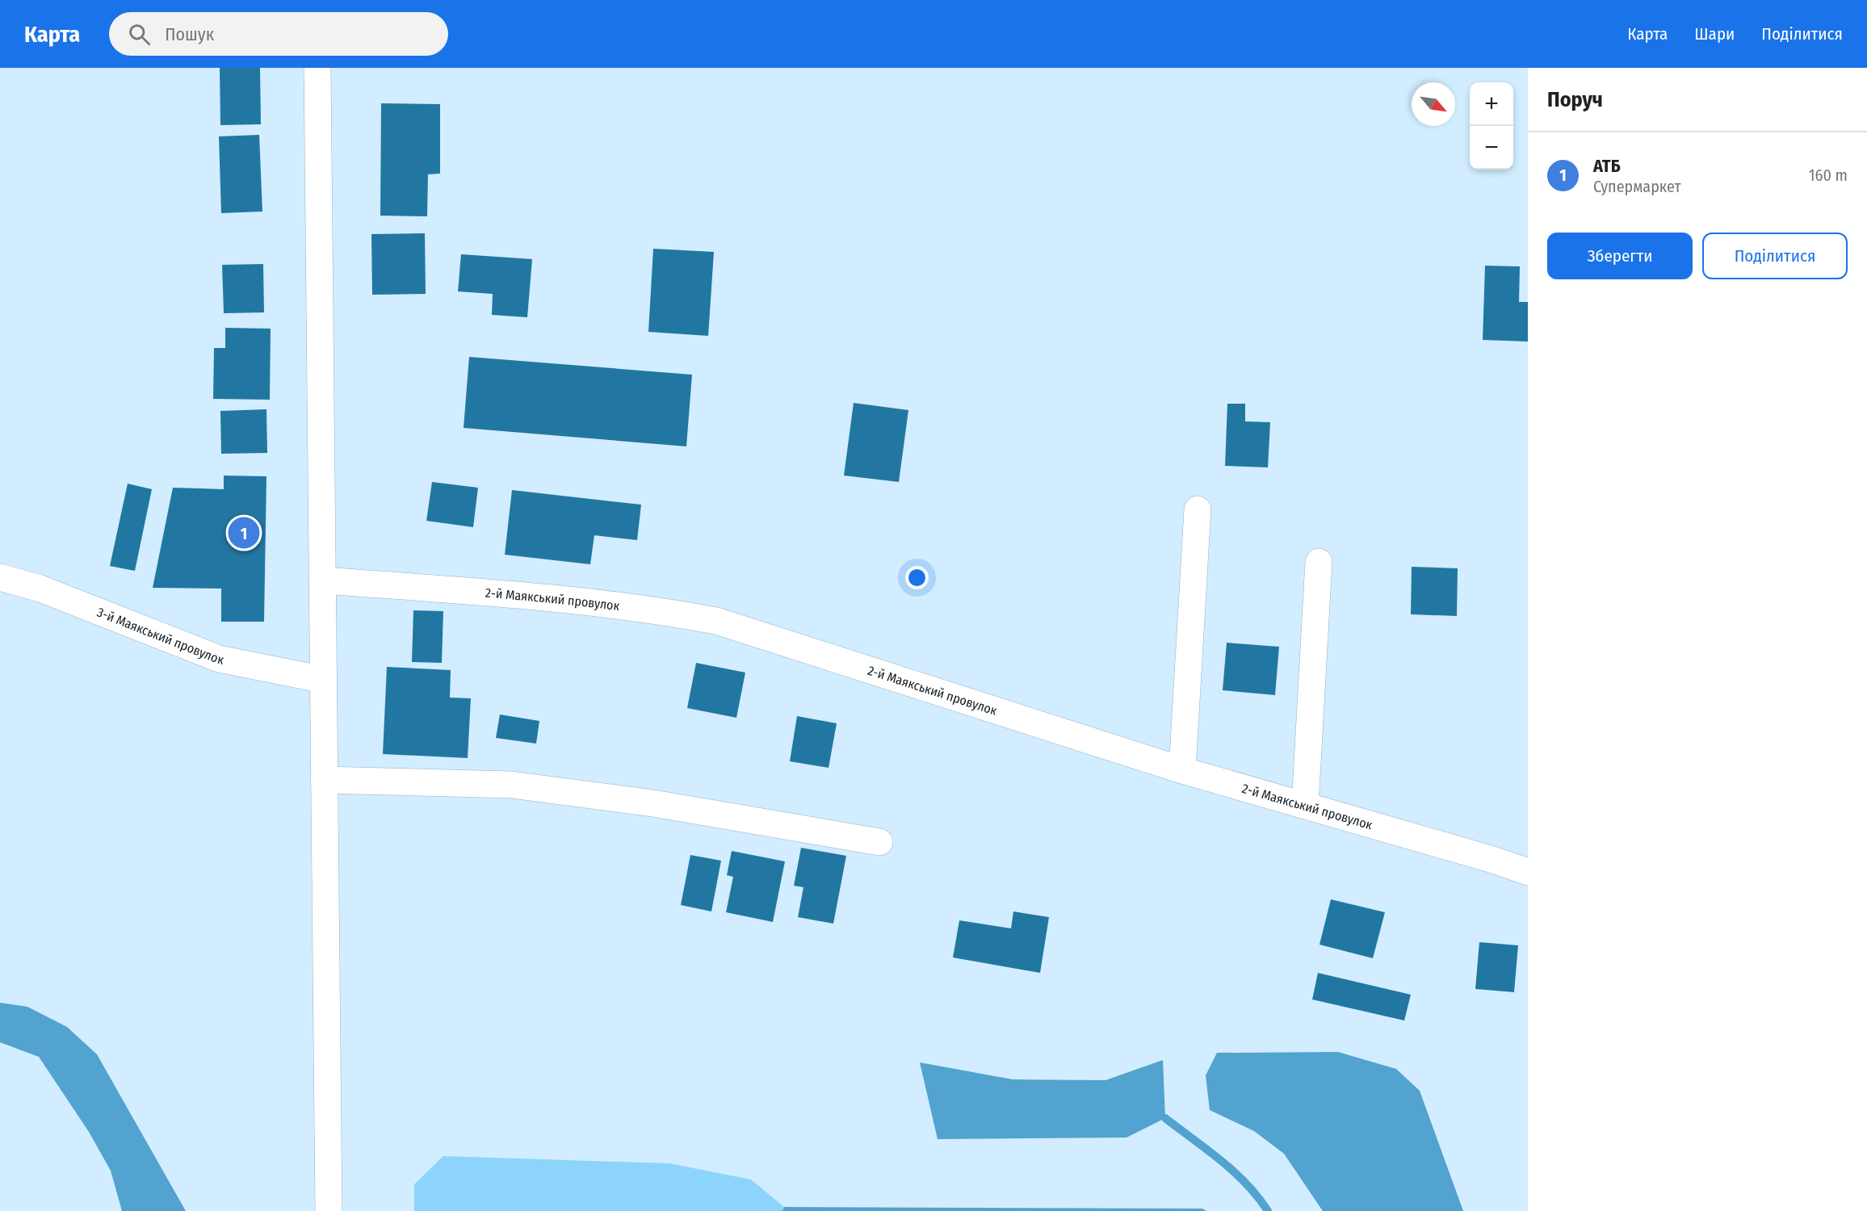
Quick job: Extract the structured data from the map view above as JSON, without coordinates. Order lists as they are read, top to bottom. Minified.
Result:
{"streets":{"main road":["2-й Маякський провулок","3-й Маякський провулок"]},"north":"bottom right","page":{"header":"Карта","search":"Пошук","nav":["Карта","Шари","Поділитися"],"heading":"Поруч","map_buttons":["+","−"],"list":[{"mark":"1","name":"АТБ","note":"Супермаркет","value":"160 m"}],"buttons":["Зберегти","Поділитися"],"pins":"1"}}
